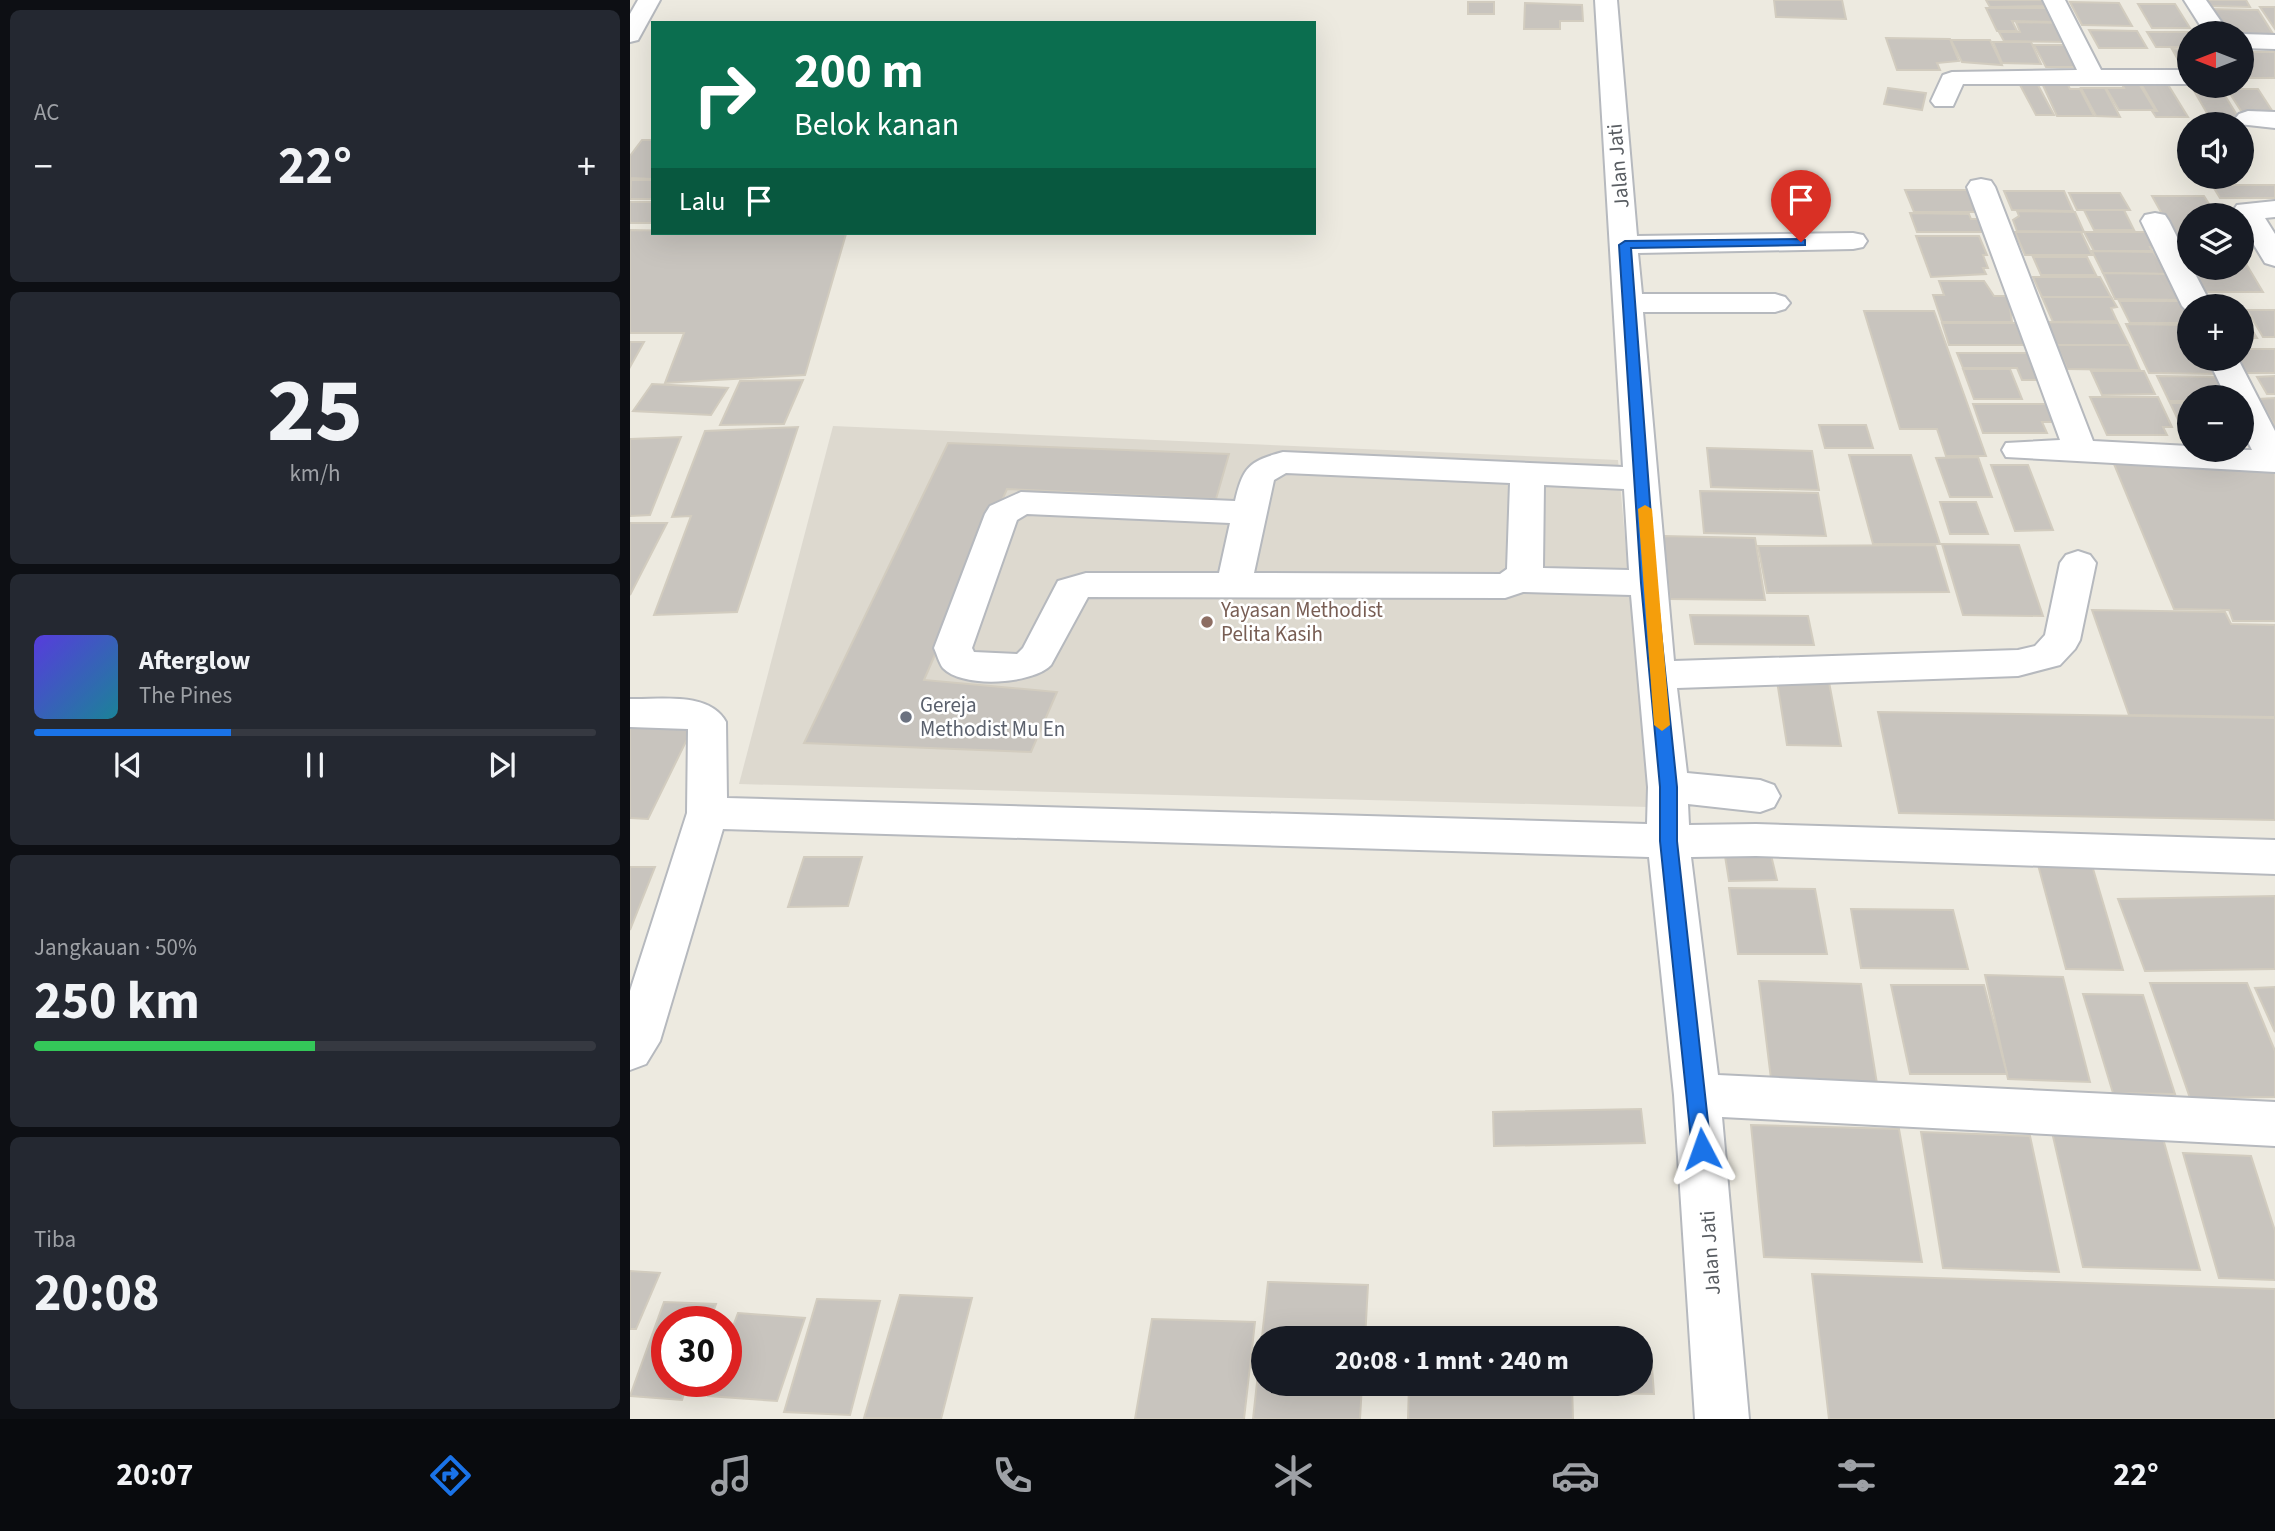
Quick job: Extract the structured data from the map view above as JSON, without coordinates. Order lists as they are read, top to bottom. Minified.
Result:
{"streets":{"street":["Jalan Jati"]},"places":["Yayasan Methodist Pelita Kasih","Gereja Methodist Mu En"],"north":"left","page":{"tile":["AC",["25","km/h"],["Jangkauan · 50%","250 km"],["Tiba","20:08"]],"map_buttons":["+","−"],"turn":["200 m","Belok kanan"],"heat":["−","22°","+"],"then":"Lalu","song":["Afterglow","The Pines"],"limit":"30","trip":"20:08 · 1 mnt · 240 m","tabs":["20:07","22°"]}}
